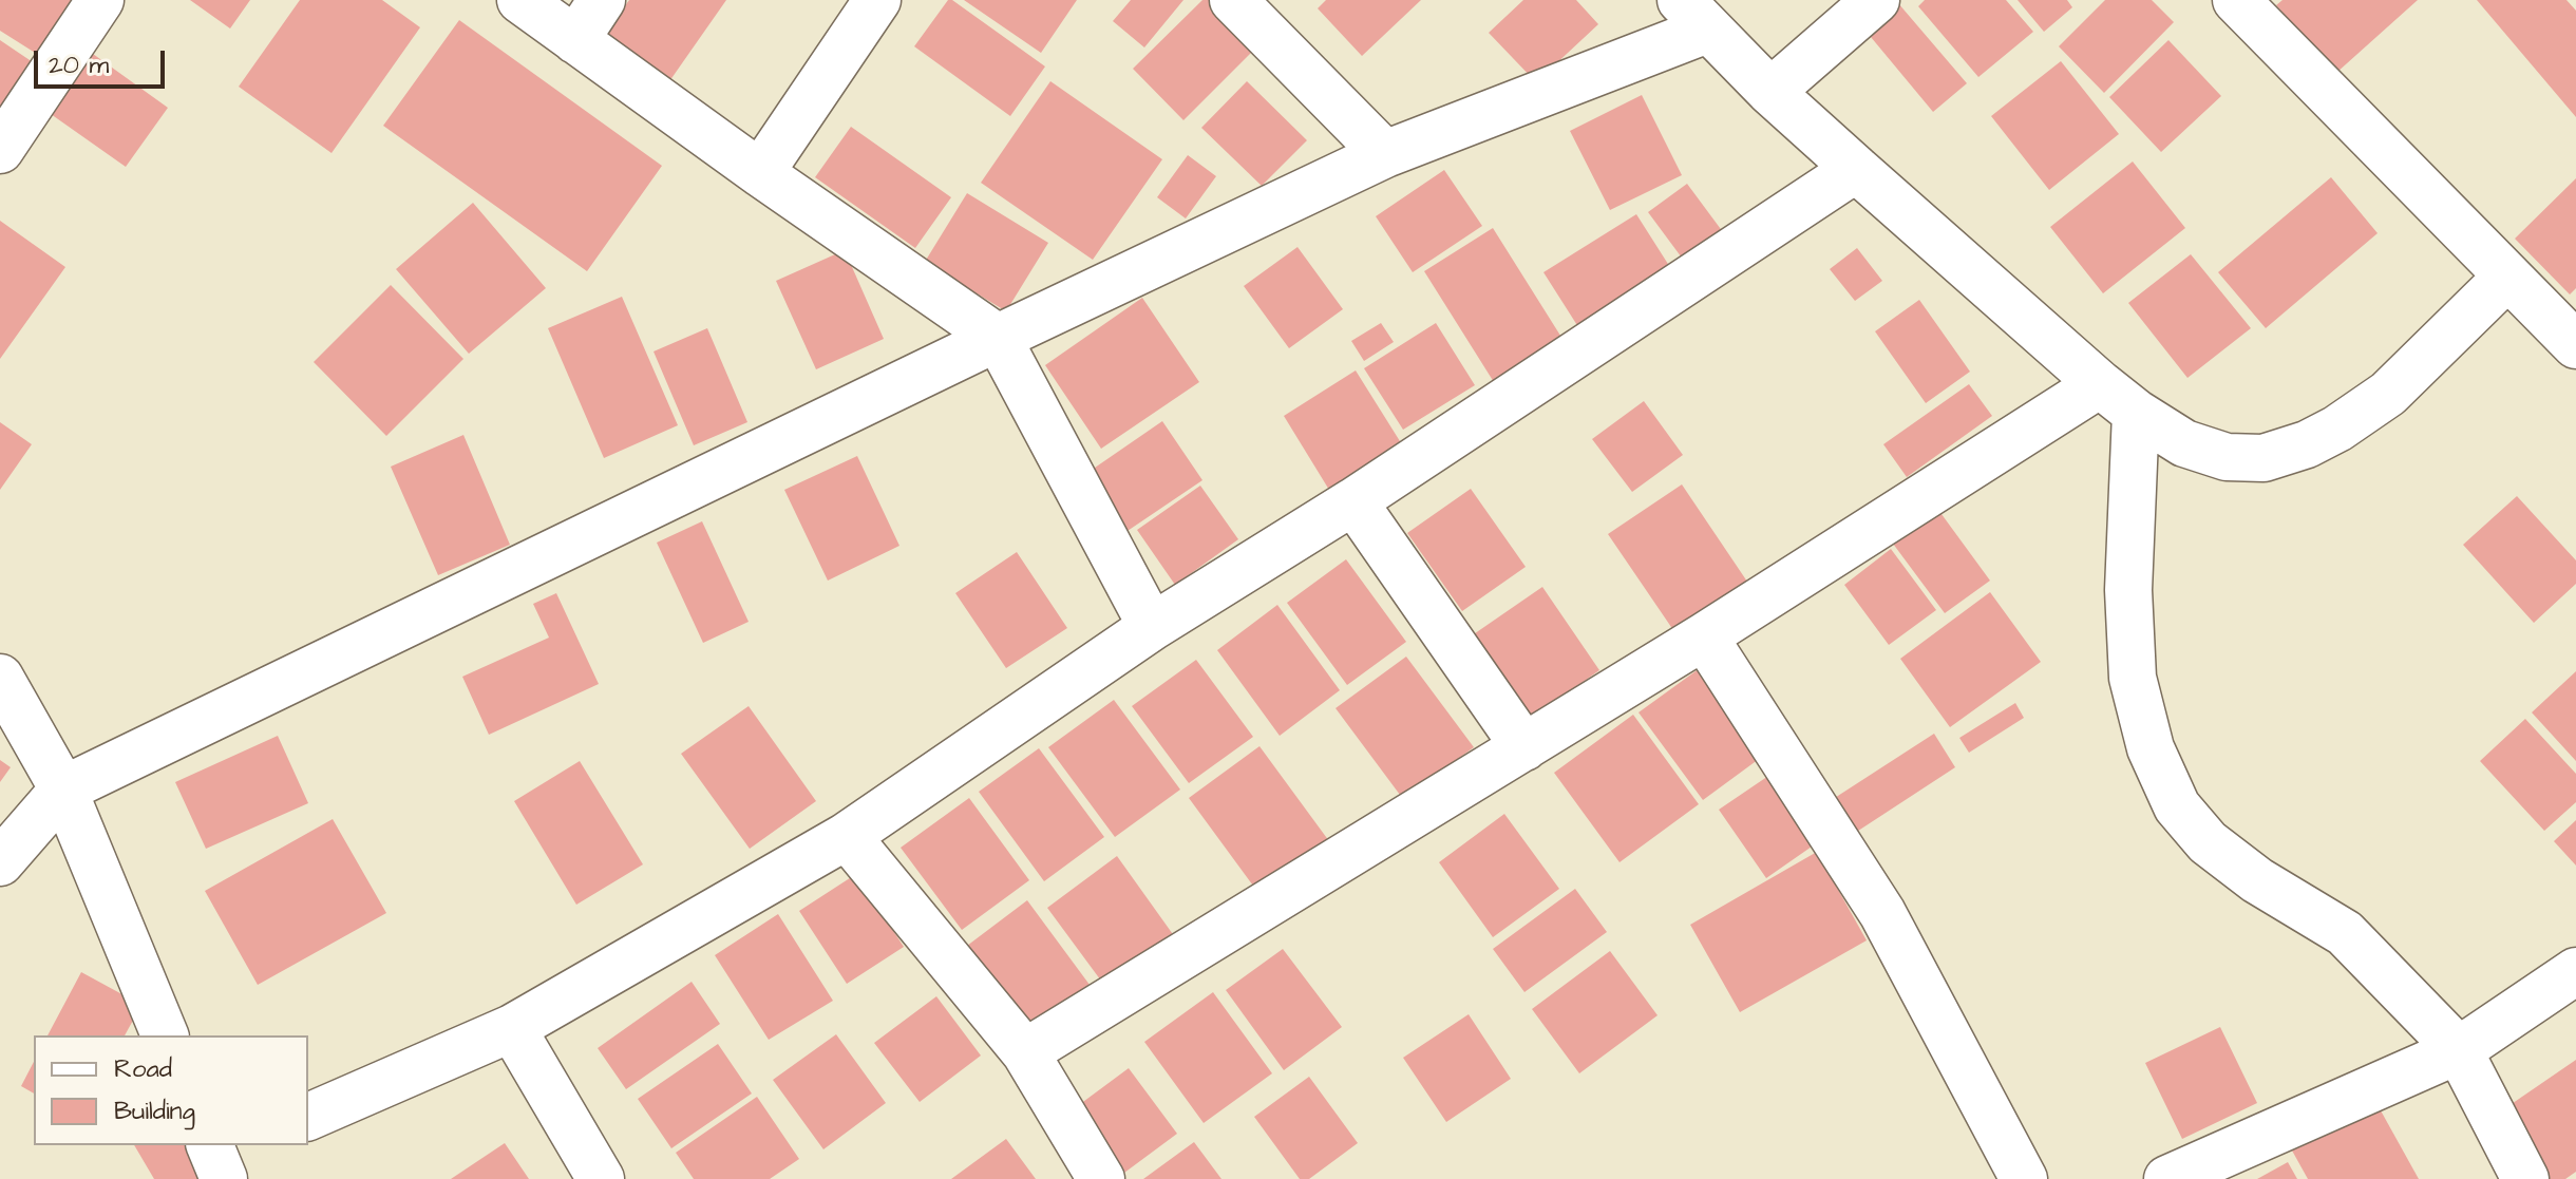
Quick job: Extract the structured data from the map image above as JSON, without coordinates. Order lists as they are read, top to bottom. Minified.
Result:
{"legend":["Road","Building"],"scale_bar":"20 m"}
